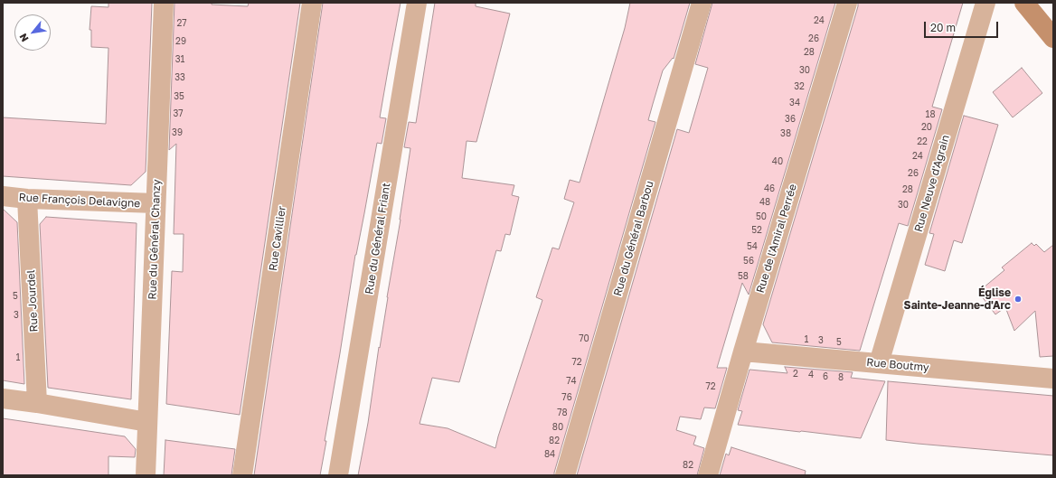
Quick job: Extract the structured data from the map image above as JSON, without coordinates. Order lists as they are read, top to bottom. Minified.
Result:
{"streets":{"street":["Rue Neuve d'Agrain","Rue François Delavigne","Rue Cavillier","Rue du Général Friant","Rue du Général Barbou","Rue de l'Amiral Perrée","Rue du Général Chanzy","Rue Jourdel","Rue Boutmy"]},"crossings":[["Rue Neuve d'Agrain","Rue Boutmy"],["Rue François Delavigne","Rue du Général Chanzy"],["Rue François Delavigne","Rue Jourdel"],["Rue de l'Amiral Perrée","Rue Boutmy"]],"places":["Église Sainte-Jeanne-d'Arc"],"house_numbers":["24","27","26","29","28","31","30","33","32","35","34","37","18","36","20","39","38","22","24","40","26","46","28","48","30","50","52","54","56","58","5","3","70","1","3","5","1","72","2","4","6","8","74","72","76","78","80","82","84","82"],"scale_bar":"20 m","north":"bottom left"}
